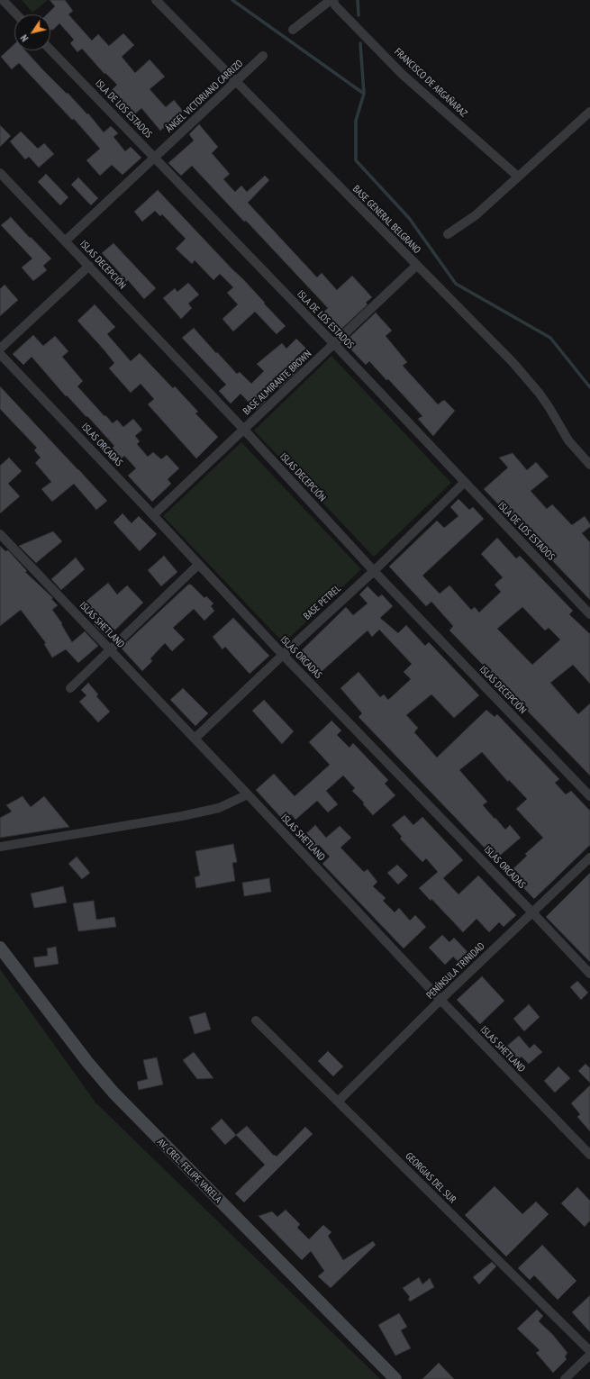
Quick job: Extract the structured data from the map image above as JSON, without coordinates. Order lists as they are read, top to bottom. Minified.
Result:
{"streets":{"main road":["AV. CREL. FELIPE VARELA"],"street":["FRANCISCO DE ARGAÑARAZ","ÁNGEL VICTORIANO CARRIZO","ISLA DE LOS ESTADOS","BASE GENERAL BELGRANO","ISLAS DECEPCIÓN","BASE ALMIRANTE BROWN","ISLAS ORCADAS","BASE PETREL","ISLAS SHETLAND","PENÍNSULA TRINIDAD","GEORGIAS DEL SUR"]},"crossings":[["ÁNGEL VICTORIANO CARRIZO","ISLA DE LOS ESTADOS"],["ÁNGEL VICTORIANO CARRIZO","BASE GENERAL BELGRANO"],["ÁNGEL VICTORIANO CARRIZO","ISLAS DECEPCIÓN"],["ISLA DE LOS ESTADOS","BASE ALMIRANTE BROWN"],["ISLA DE LOS ESTADOS","BASE PETREL"],["BASE GENERAL BELGRANO","BASE ALMIRANTE BROWN"],["ISLAS DECEPCIÓN","BASE ALMIRANTE BROWN"],["ISLAS DECEPCIÓN","BASE PETREL"],["BASE ALMIRANTE BROWN","ISLAS ORCADAS"],["ISLAS ORCADAS","BASE PETREL"],["ISLAS ORCADAS","PENÍNSULA TRINIDAD"],["BASE PETREL","ISLAS SHETLAND"],["ISLAS SHETLAND","PENÍNSULA TRINIDAD"],["PENÍNSULA TRINIDAD","GEORGIAS DEL SUR"]],"north":"bottom left"}
